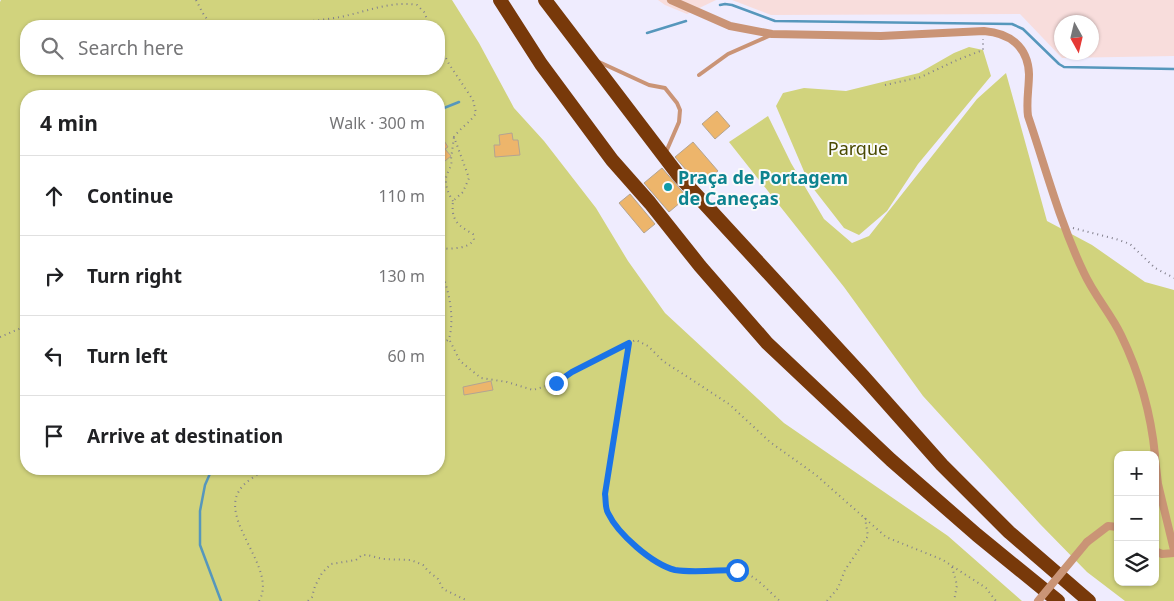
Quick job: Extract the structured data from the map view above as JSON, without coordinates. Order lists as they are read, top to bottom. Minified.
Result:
{"parks":["Parque"],"places":["Praça de Portagem de Caneças"],"north":"bottom","page":{"search":"Search here","heading":["4 min","Walk · 300 m"],"list":[["Continue","110 m"],["Turn right","130 m"],["Turn left","60 m"],"Arrive at destination"],"map_buttons":["+","−"]}}
